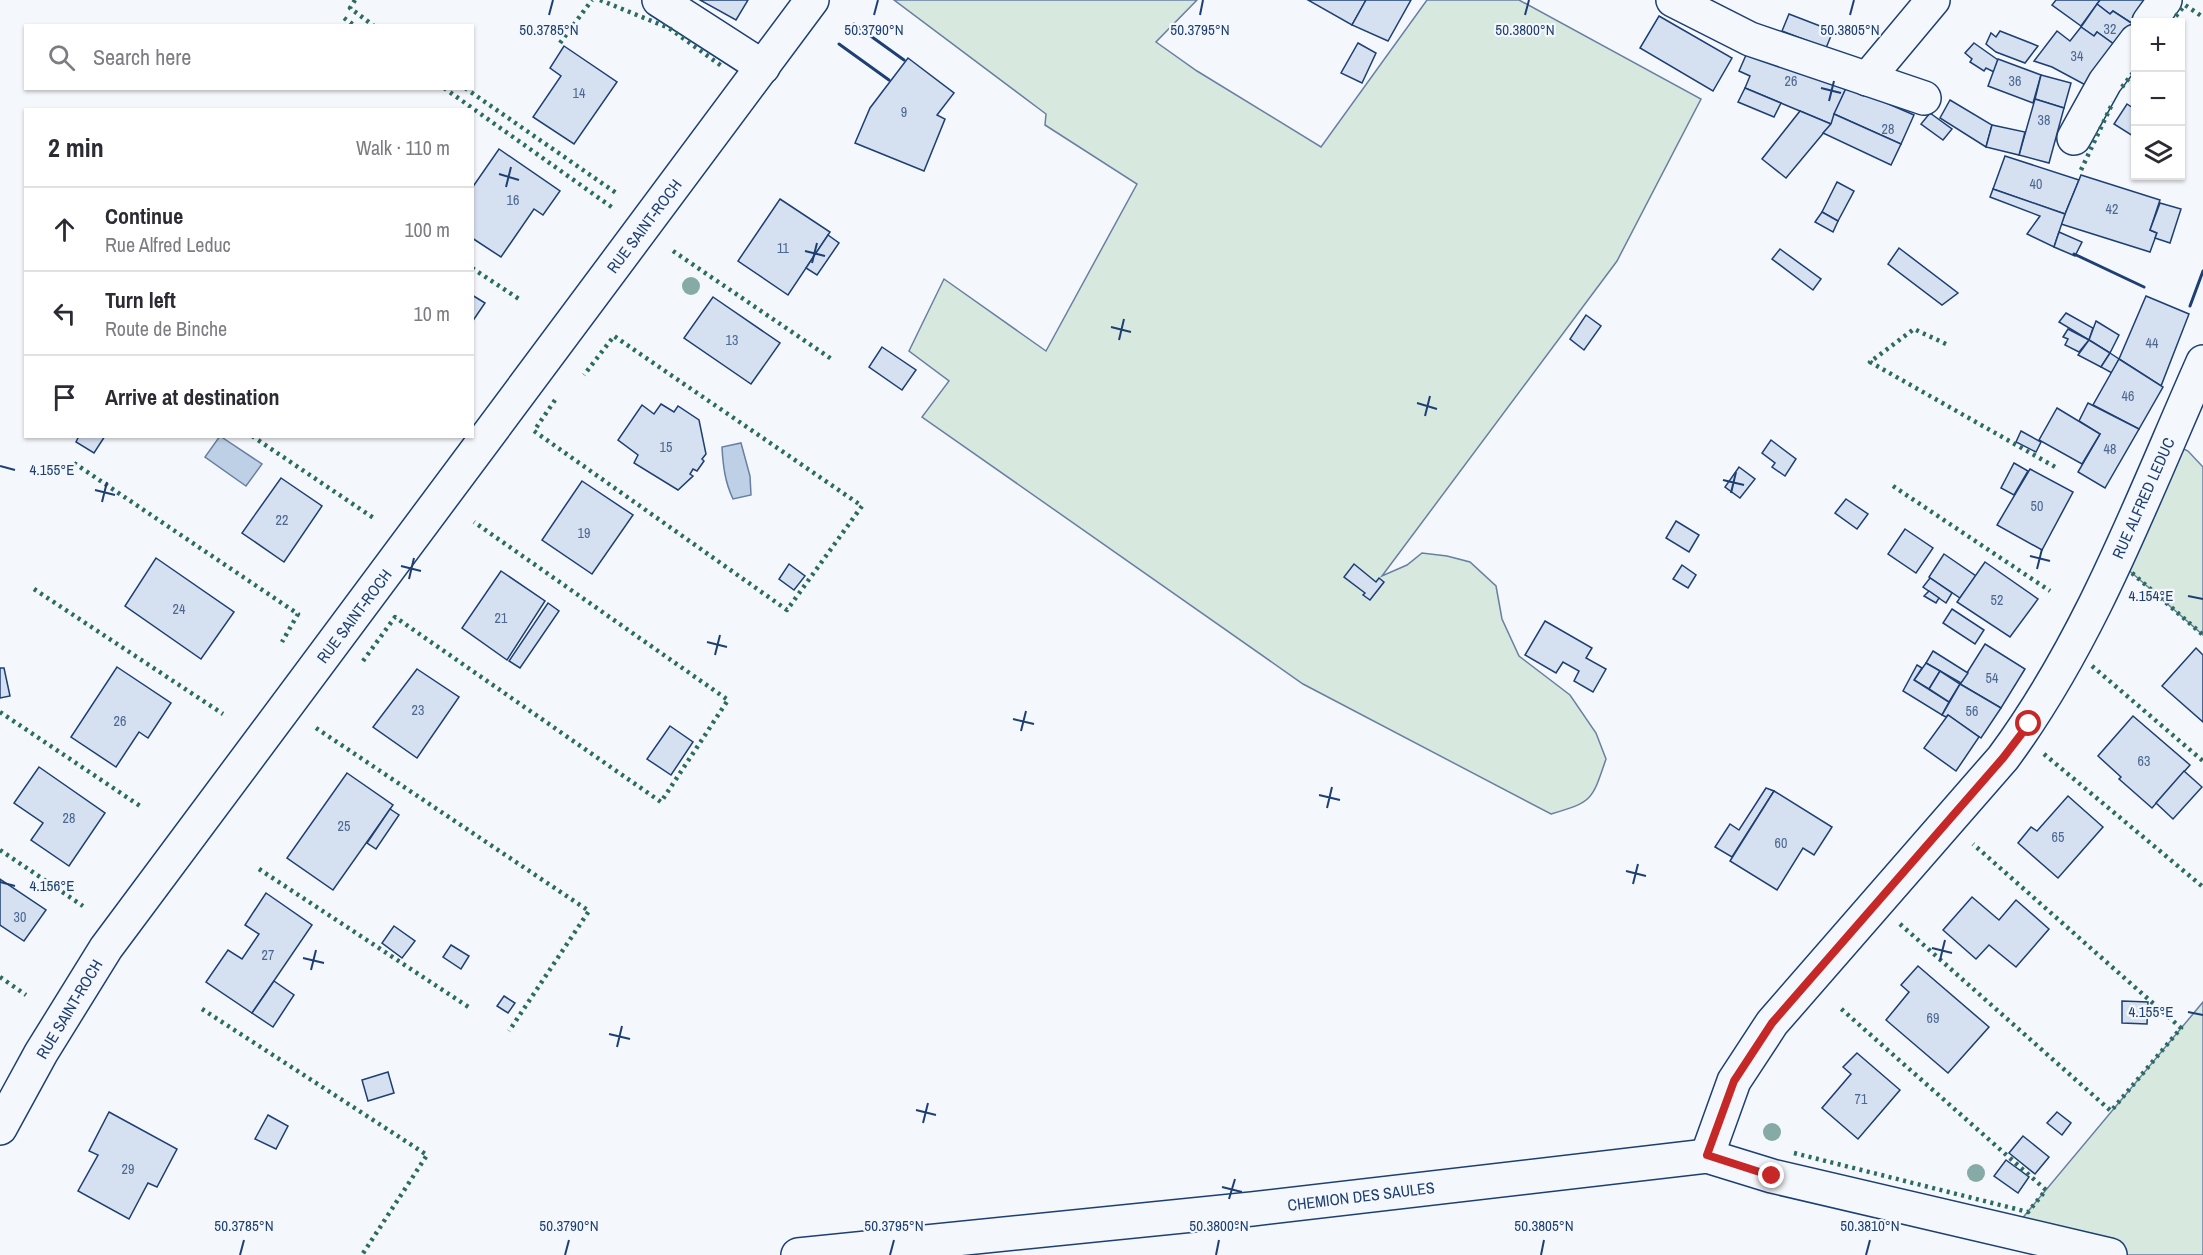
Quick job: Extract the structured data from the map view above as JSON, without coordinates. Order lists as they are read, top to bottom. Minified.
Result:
{"streets":{"street":["RUE SAINT-ROCH","RUE ALFRED LEDUC","CHEMION DES SAULES"]},"crossings":[["RUE ALFRED LEDUC","CHEMION DES SAULES"]],"house_numbers":["32","34","26","36","14","9","38","28","40","16","42","11","13","44","46","15","48","50","22","19","52","24","21","54","23","56","26","63","28","25","65","60","30","27","69","71","29"],"page":{"map_buttons":["+","−"],"search":"Search here","heading":["2 min","Walk · 110 m"],"list":[["Continue","Rue Alfred Leduc","100 m"],["Turn left","Route de Binche","10 m"],"Arrive at destination"]},"coordinates":["50.3785°N","50.3790°N","50.3795°N","50.3800°N","50.3805°N","4.155°E","4.154°E","4.156°E","50.3810°N"]}
